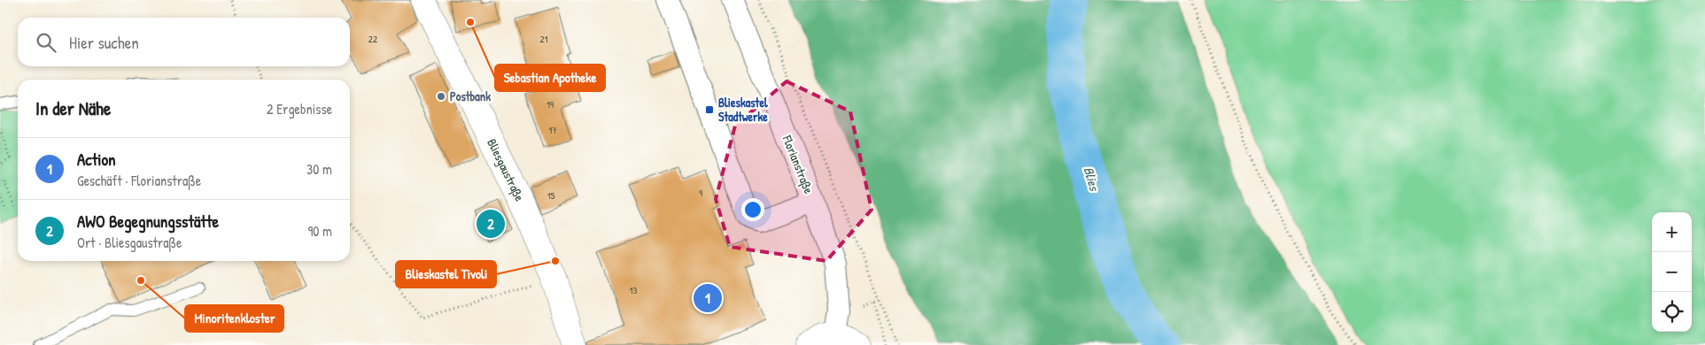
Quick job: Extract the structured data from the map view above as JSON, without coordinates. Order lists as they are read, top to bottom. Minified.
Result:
{"streets":{"main road":["Bliesgaustraße"],"street":["Florianstraße"]},"water":["Blies"],"places":{"other":["Sebastian Apotheke","Postbank","Blieskastel Tivoli","Minoritenkloster"],"transit":["Blieskastel Stadtwerke"]},"house_numbers":["22","21","19","17","9","15","13"],"page":{"search":"Hier suchen","heading":["In der Nähe","2 Ergebnisse"],"list":[{"mark":"1","name":"Action","note":"Geschäft · Florianstraße","value":"30 m"},{"mark":"2","name":"AWO Begegnungsstätte","note":"Ort · Bliesgaustraße","value":"90 m"}],"pins":["2","1"],"map_buttons":["+","−"]}}
